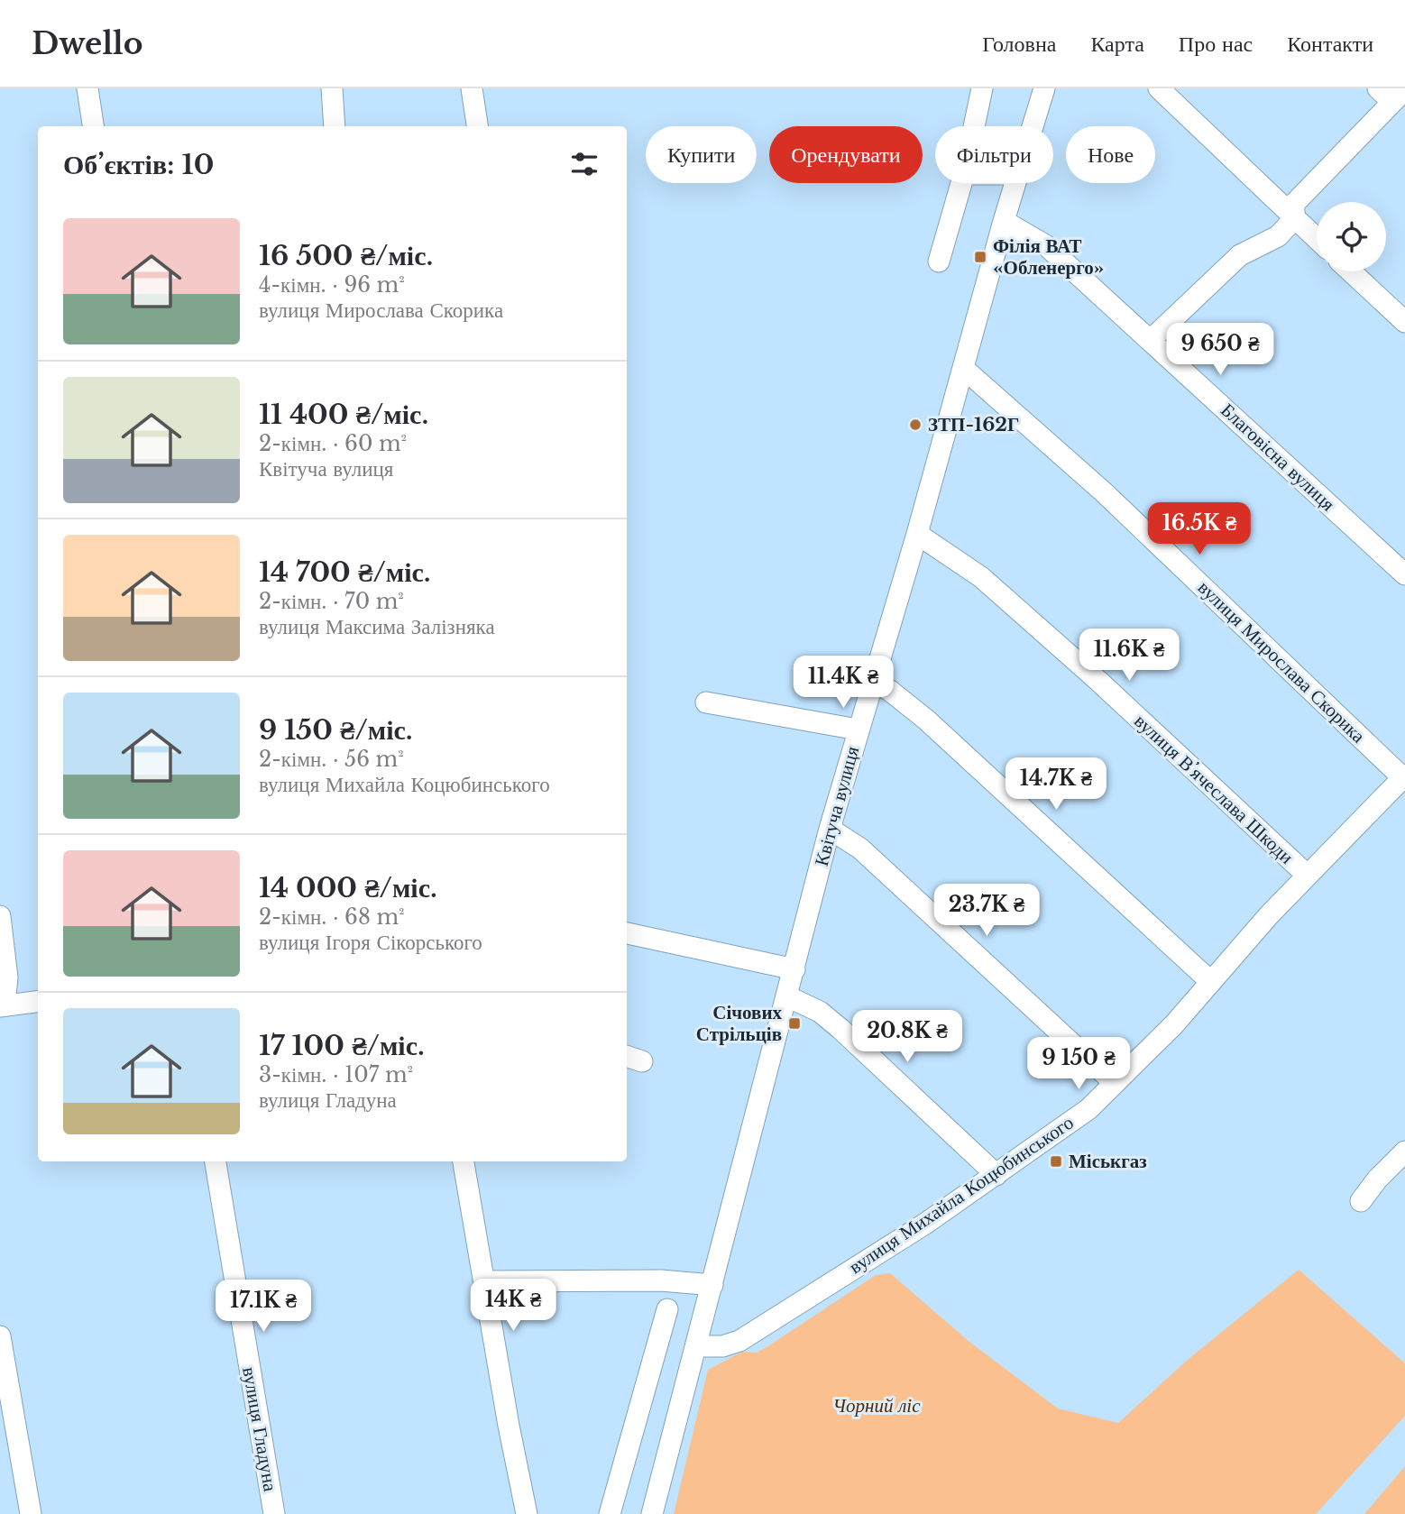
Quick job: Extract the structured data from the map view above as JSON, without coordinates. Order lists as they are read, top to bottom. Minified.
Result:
{"streets":{"street":["Благовісна вулиця","вулиця Мирослава Скорика","вулиця Вʼячеслава Шкоди","Квітуча вулиця","вулиця Михайла Коцюбинського","вулиця Гладуна"]},"crossings":[["Благовісна вулиця","Квітуча вулиця"],["вулиця Мирослава Скорика","Квітуча вулиця"],["вулиця Мирослава Скорика","вулиця Михайла Коцюбинського"],["вулиця Вʼячеслава Шкоди","Квітуча вулиця"],["вулиця Вʼячеслава Шкоди","вулиця Михайла Коцюбинського"],["Квітуча вулиця","вулиця Михайла Коцюбинського"]],"parks":["Чорний ліс"],"places":{"transit":["Філія ВАТ «Обленерго»","Січових Стрільців","Міськгаз"],"other":["ЗТП-162Г"]},"page":{"header":"Dwello","nav":["Головна","Карта","Про нас","Контакти"],"chip":["Купити","Орендувати","Фільтри","Нове"],"heading":"Об’єктів: 10","list":[{"name":"16 500 ₴/міс.","note":"4-кімн. · 96 m² · вулиця Мирослава Скорика"},{"name":"11 400 ₴/міс.","note":"2-кімн. · 60 m² · Квітуча вулиця"},{"name":"14 700 ₴/міс.","note":"2-кімн. · 70 m² · вулиця Максима Залізняка"},{"name":"9 150 ₴/міс.","note":"2-кімн. · 56 m² · вулиця Михайла Коцюбинського"},{"name":"14 000 ₴/міс.","note":"2-кімн. · 68 m² · вулиця Ігоря Сікорського"},{"name":"17 100 ₴/міс.","note":"3-кімн. · 107 m² · вулиця Гладуна"}],"price":["9 650 ₴","16.5K ₴","11.6K ₴","11.4K ₴","14.7K ₴","23.7K ₴","20.8K ₴","9 150 ₴","14K ₴","17.1K ₴"]}}
